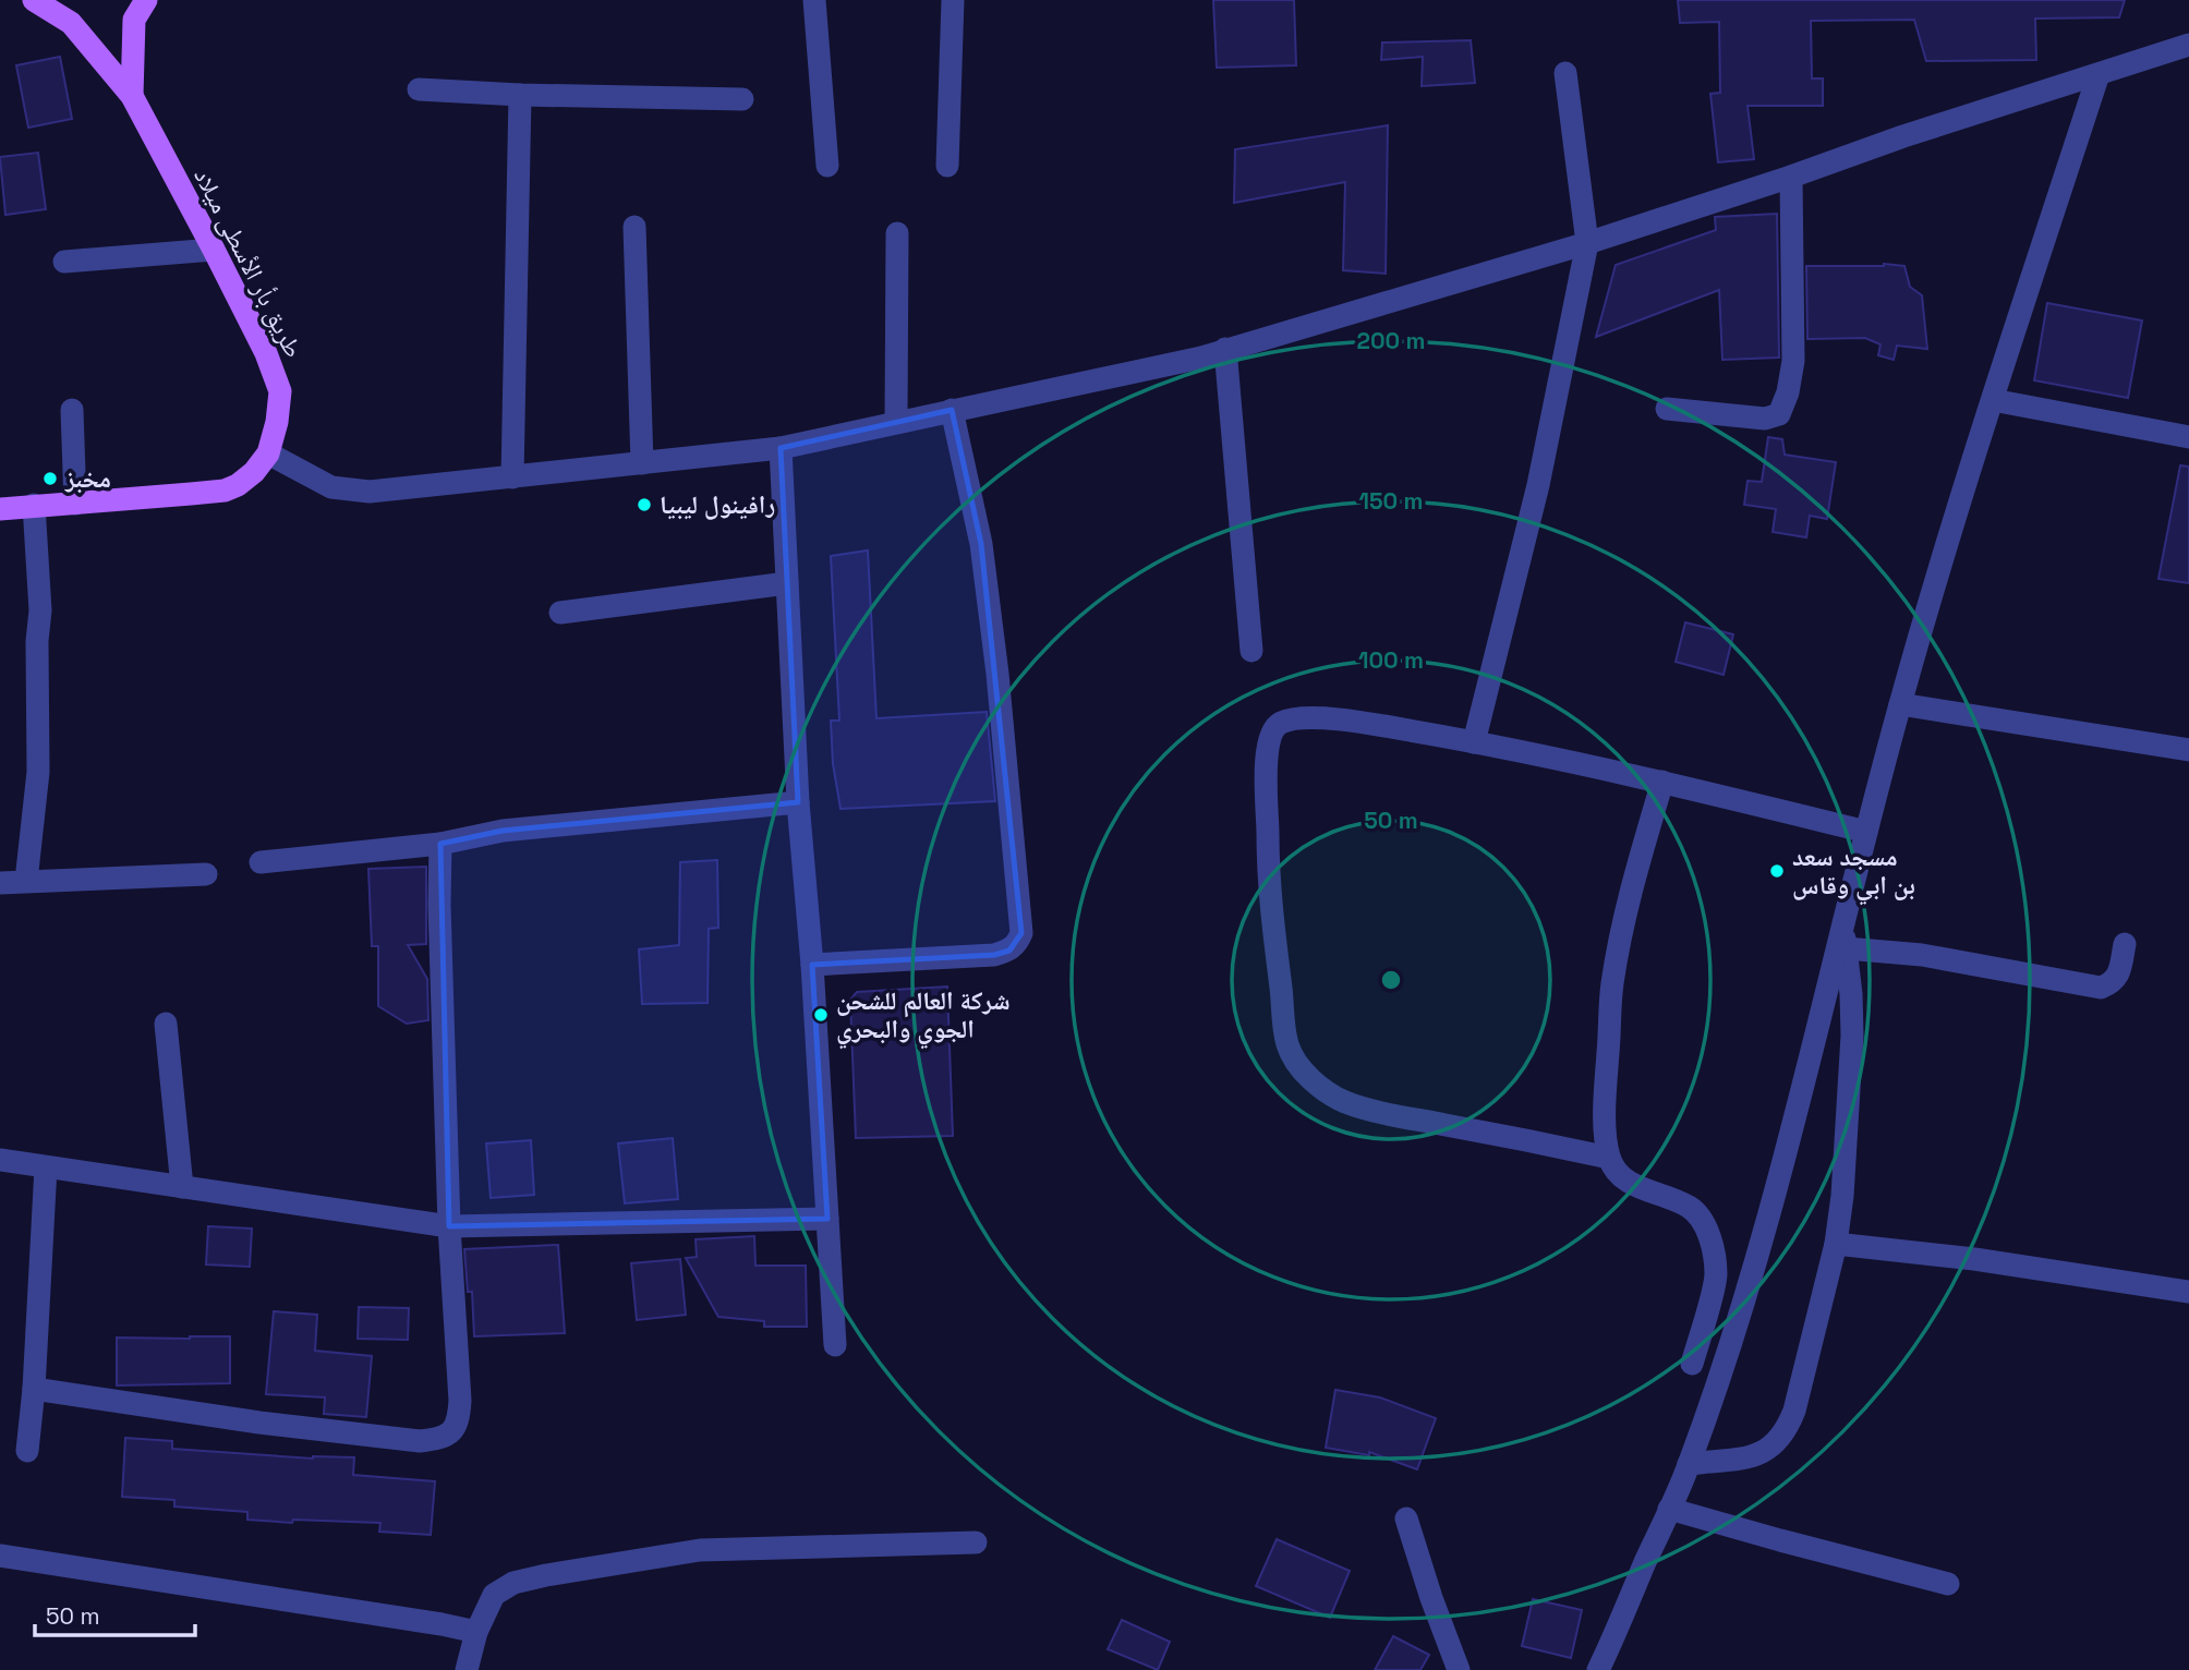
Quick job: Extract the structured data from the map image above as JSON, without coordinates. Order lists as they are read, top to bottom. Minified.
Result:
{"streets":{"main road":["طريق بأر الأسطى ميلاد"]},"places":["مخبز","رافينول ليبيا","مسجد سعد بن ابي وقاس","شركة العالم للشحن الجوي والبحري"],"scale_bar":"50 m","rings":["200 m","150 m","100 m","50 m"]}
